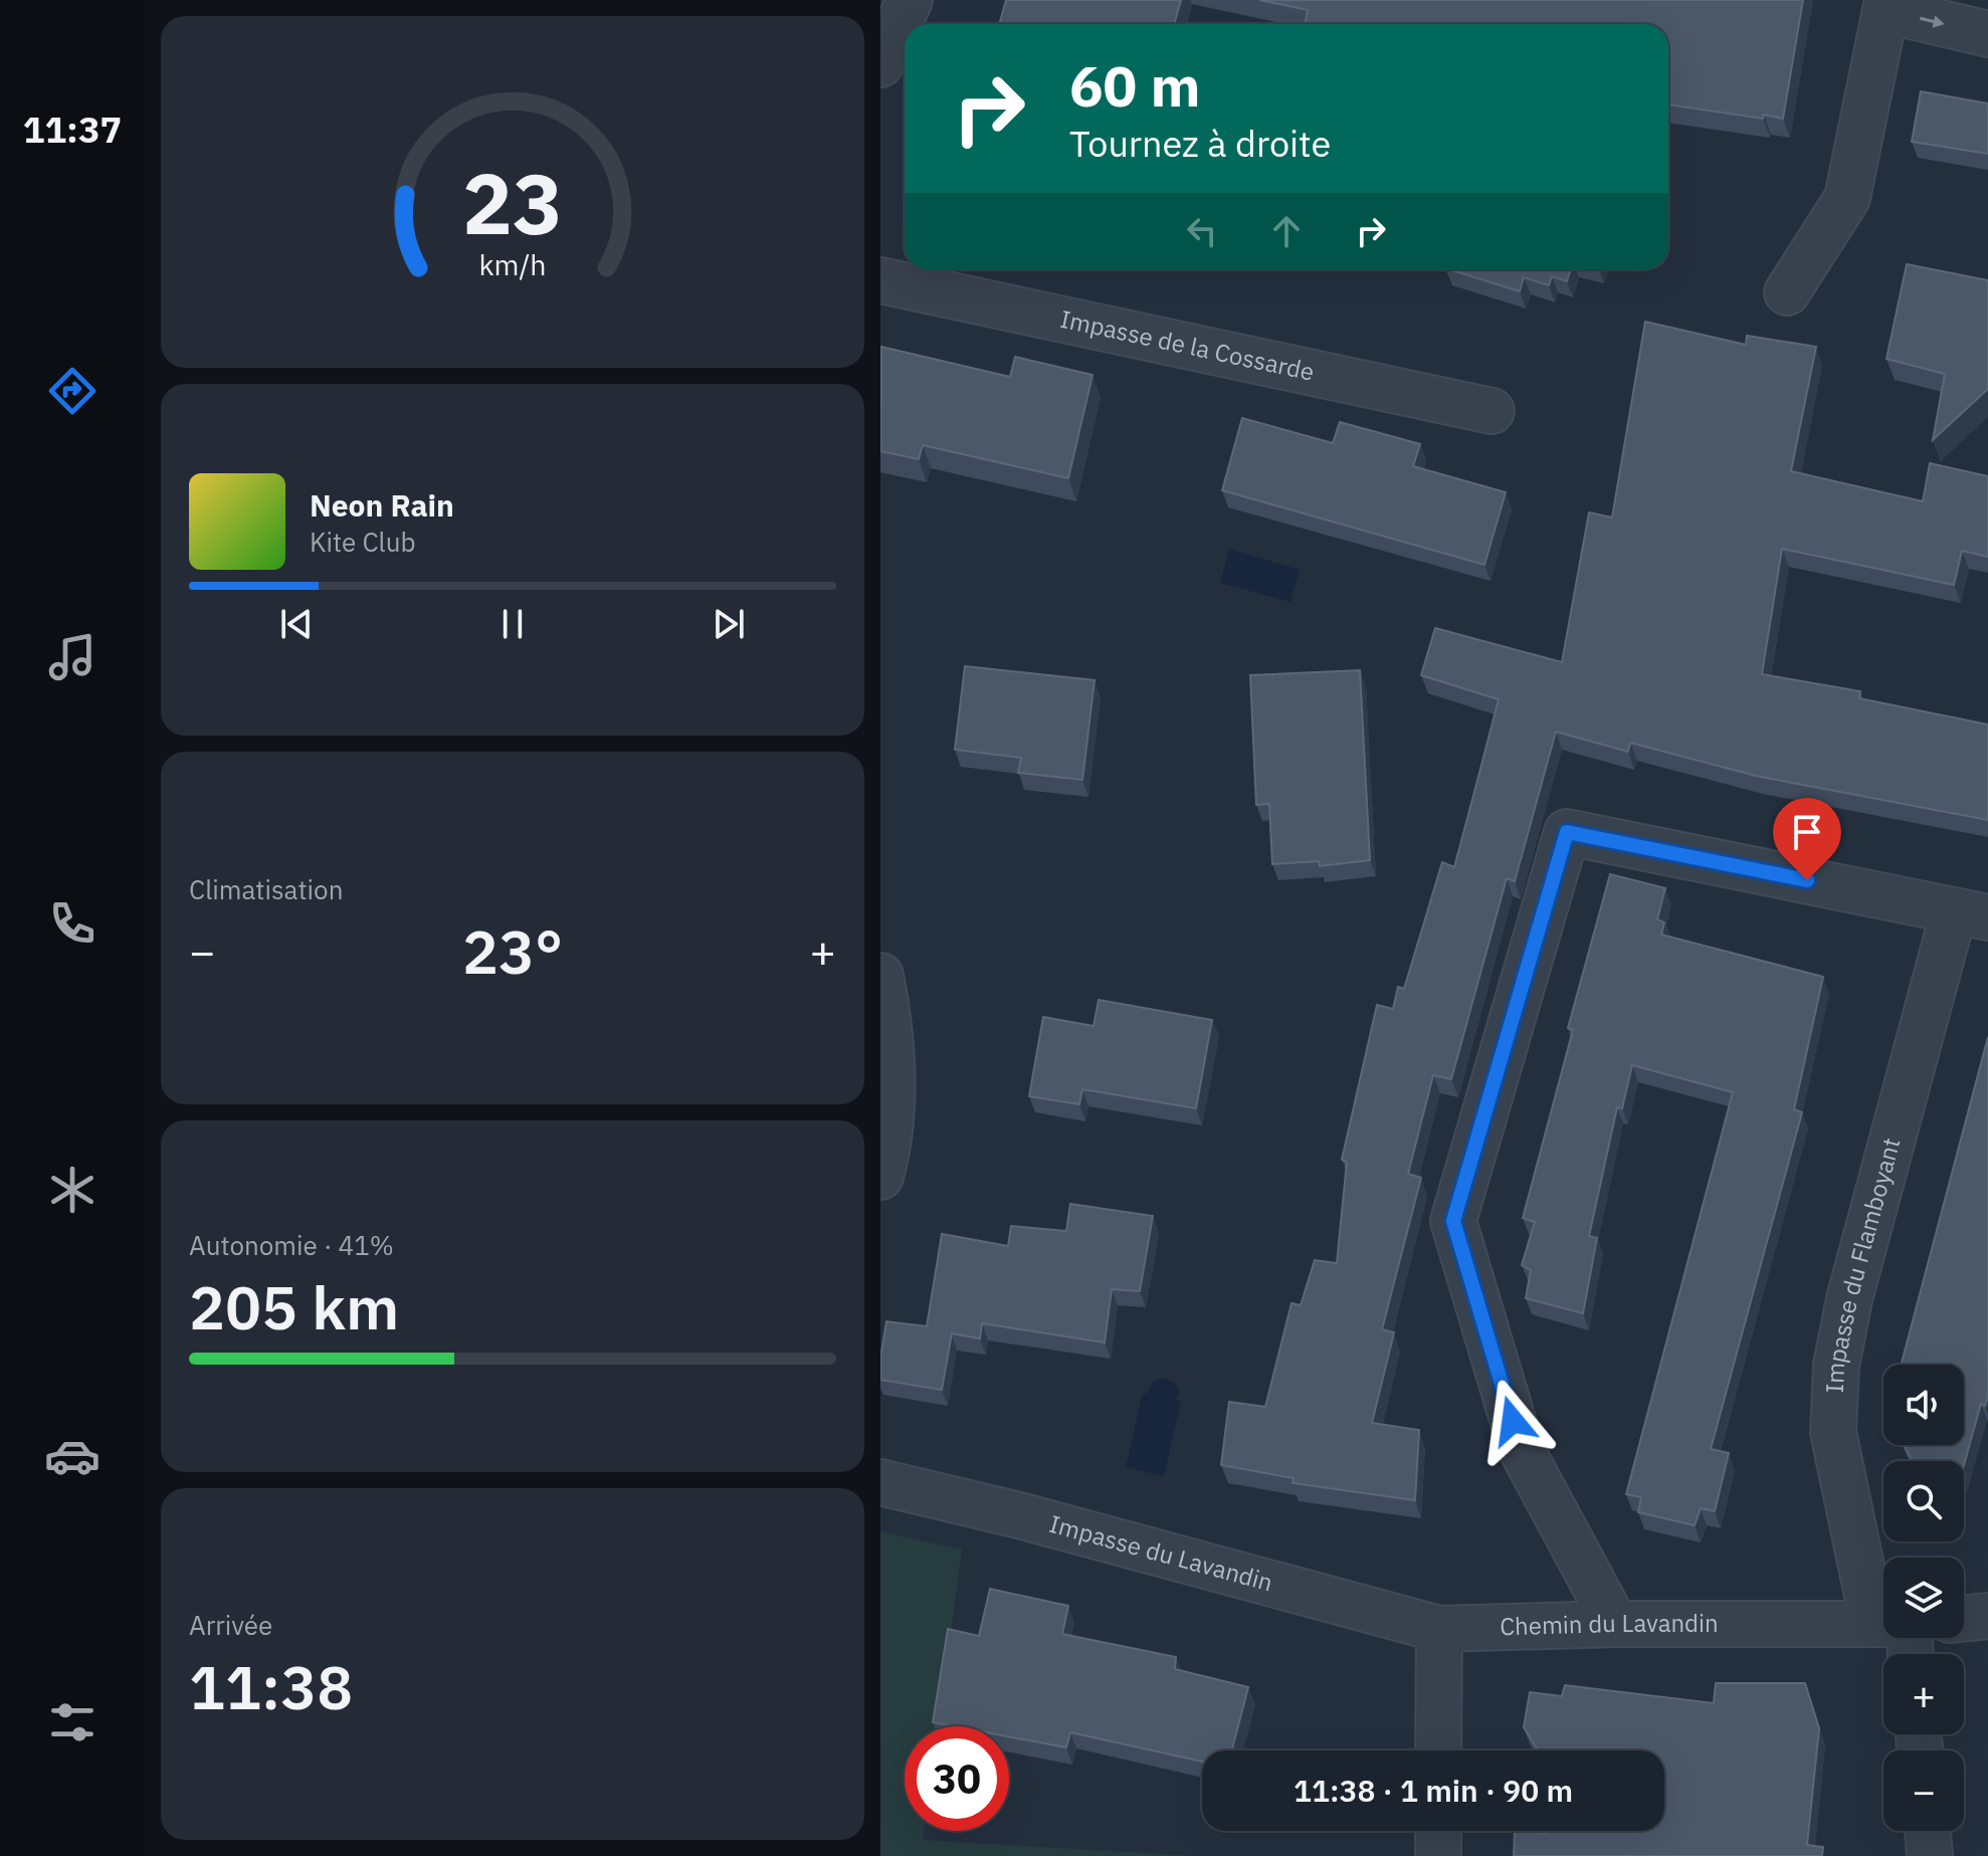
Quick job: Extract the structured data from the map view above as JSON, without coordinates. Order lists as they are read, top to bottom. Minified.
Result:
{"streets":{"street":["Impasse de la Cossarde","Impasse du Flamboyant","Impasse du Lavandin","Chemin du Lavandin"]},"crossings":[["Impasse du Flamboyant","Chemin du Lavandin"],["Impasse du Lavandin","Chemin du Lavandin"]],"page":{"tabs":"11:37","turn":["60 m","Tournez à droite"],"song":["Neon Rain","Kite Club"],"tile":["Climatisation",["Autonomie · 41%","205 km"],["Arrivée","11:38"]],"heat":["−","23°","+"],"map_buttons":["+","−"],"limit":"30","trip":"11:38 · 1 min · 90 m","gauge":["23","km/h"]}}
